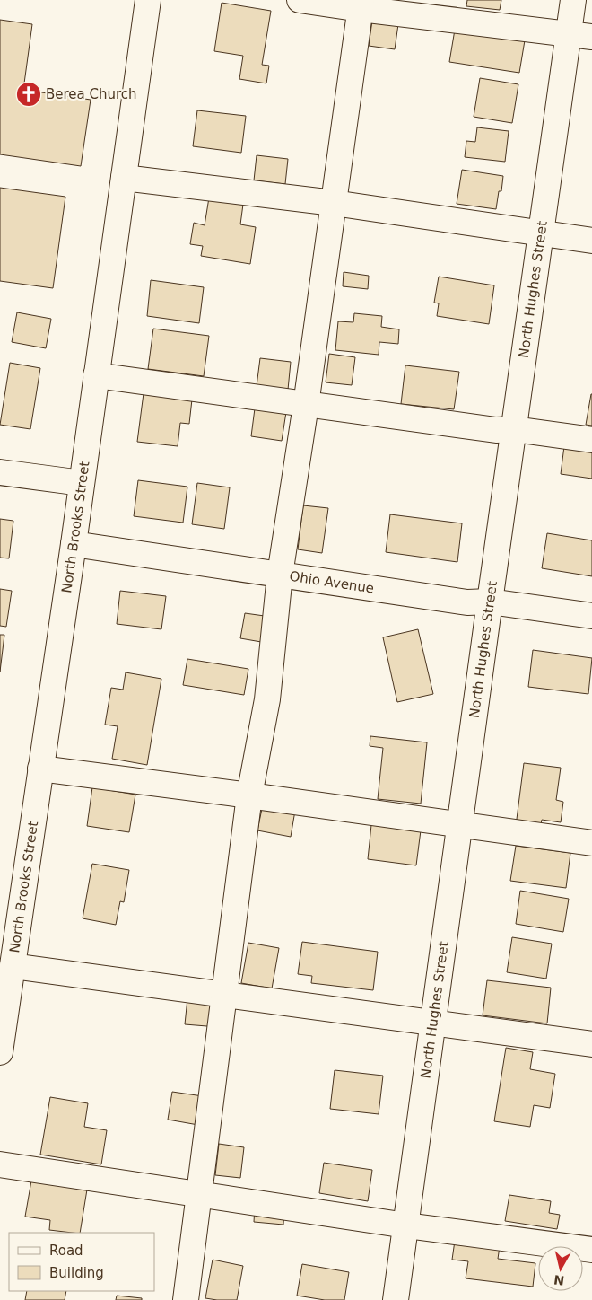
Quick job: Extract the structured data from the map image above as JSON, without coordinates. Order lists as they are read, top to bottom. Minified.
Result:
{"streets":{"street":["North Hughes Street","North Brooks Street","Ohio Avenue"]},"crossings":[["North Hughes Street","Ohio Avenue"],["North Brooks Street","Ohio Avenue"]],"places":{"church":["Berea Church"]},"legend":["Road","Building"],"north":"bottom"}
